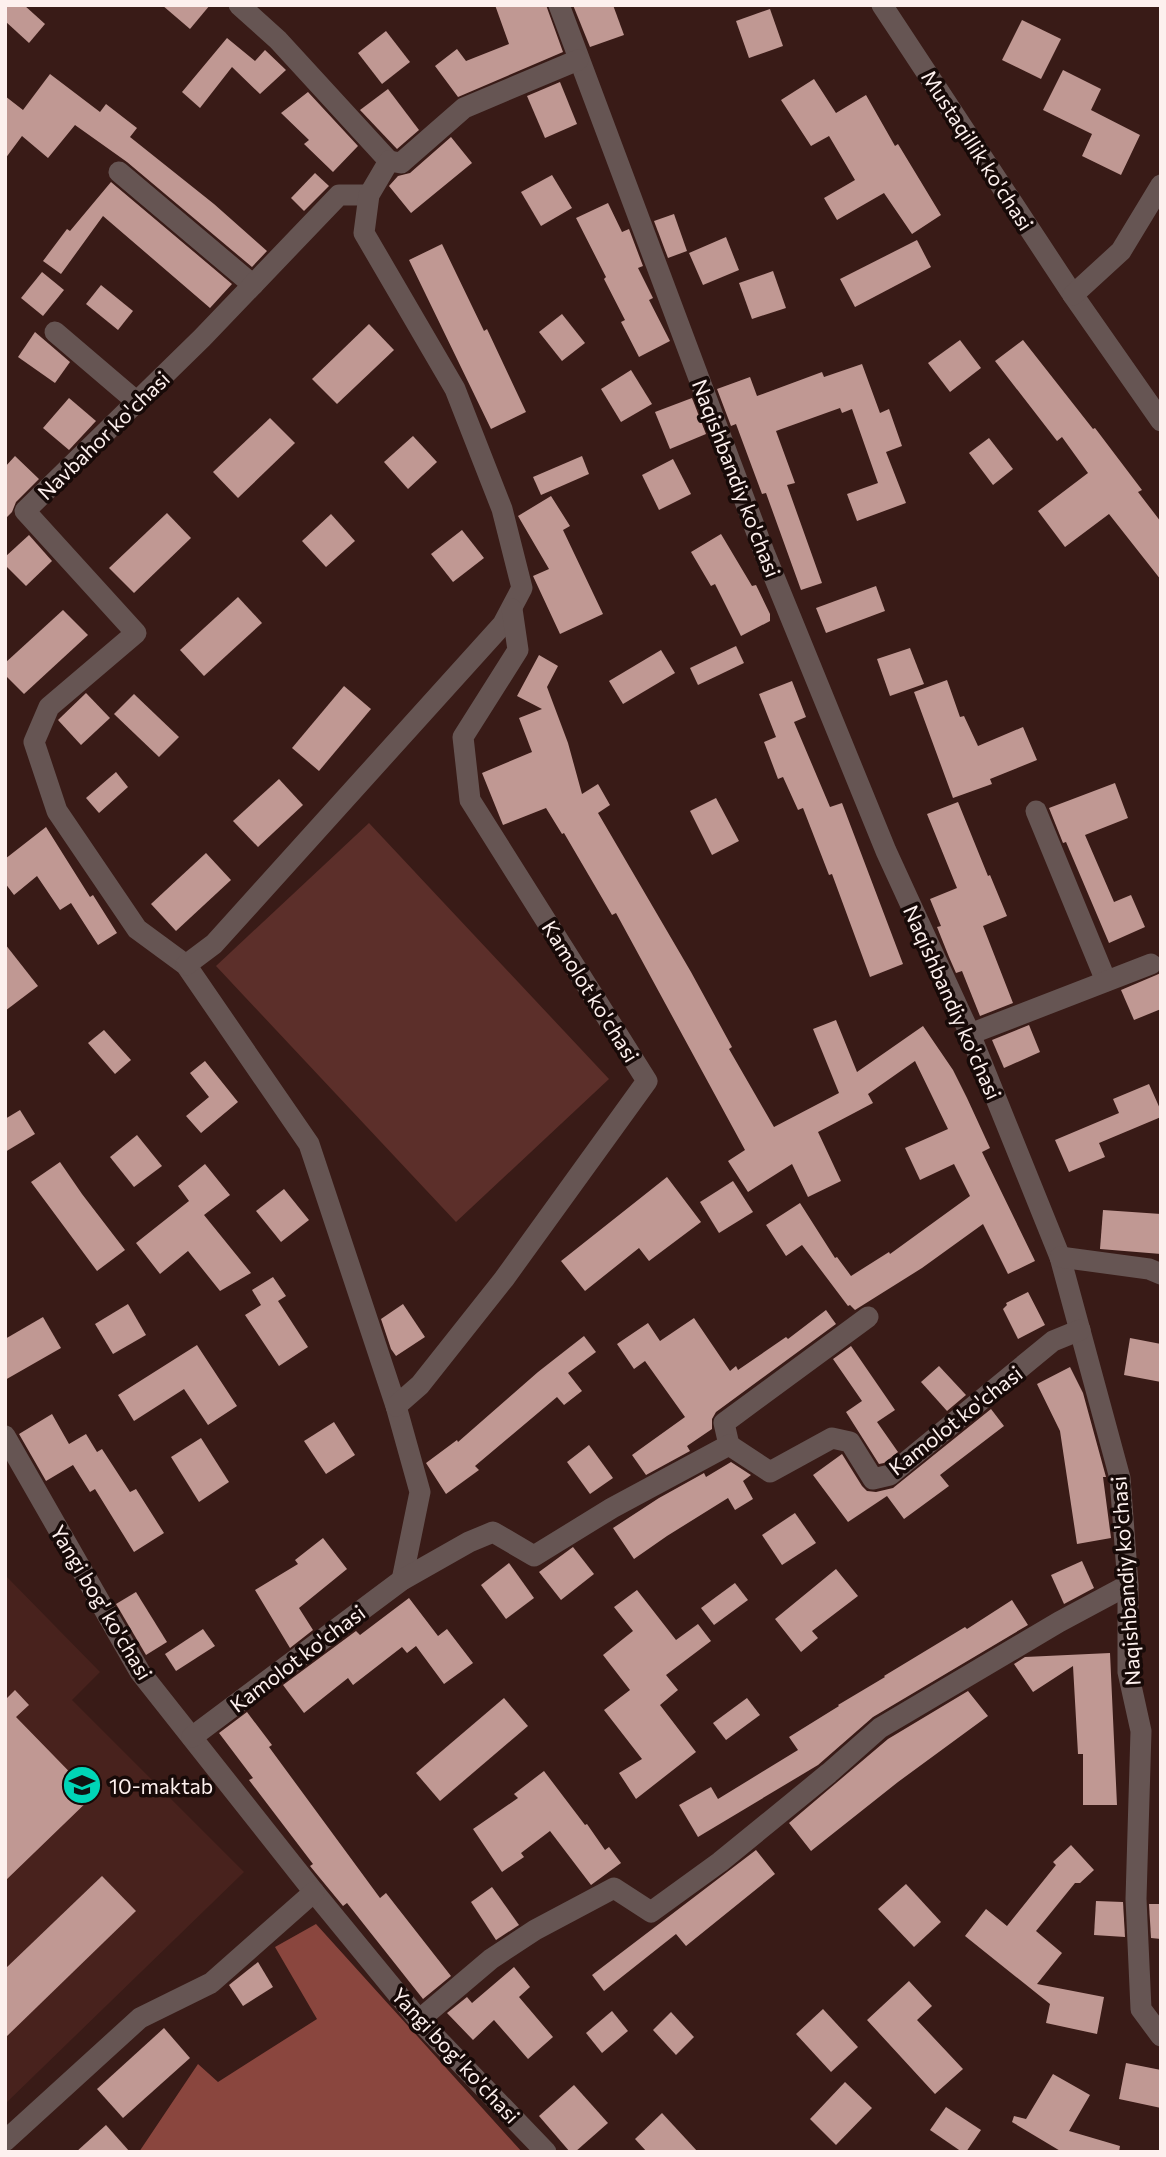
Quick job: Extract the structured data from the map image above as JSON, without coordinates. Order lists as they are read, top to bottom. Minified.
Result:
{"streets":{"street":["Mustaqillik ko'chasi","Navbahor ko'chasi","Naqishbandiy ko'chasi","Kamolot ko'chasi","Yangi bog' ko'chasi"]},"crossings":[["Naqishbandiy ko'chasi","Kamolot ko'chasi"],["Kamolot ko'chasi","Yangi bog' ko'chasi"]],"places":{"school or university":["10-maktab"]}}
